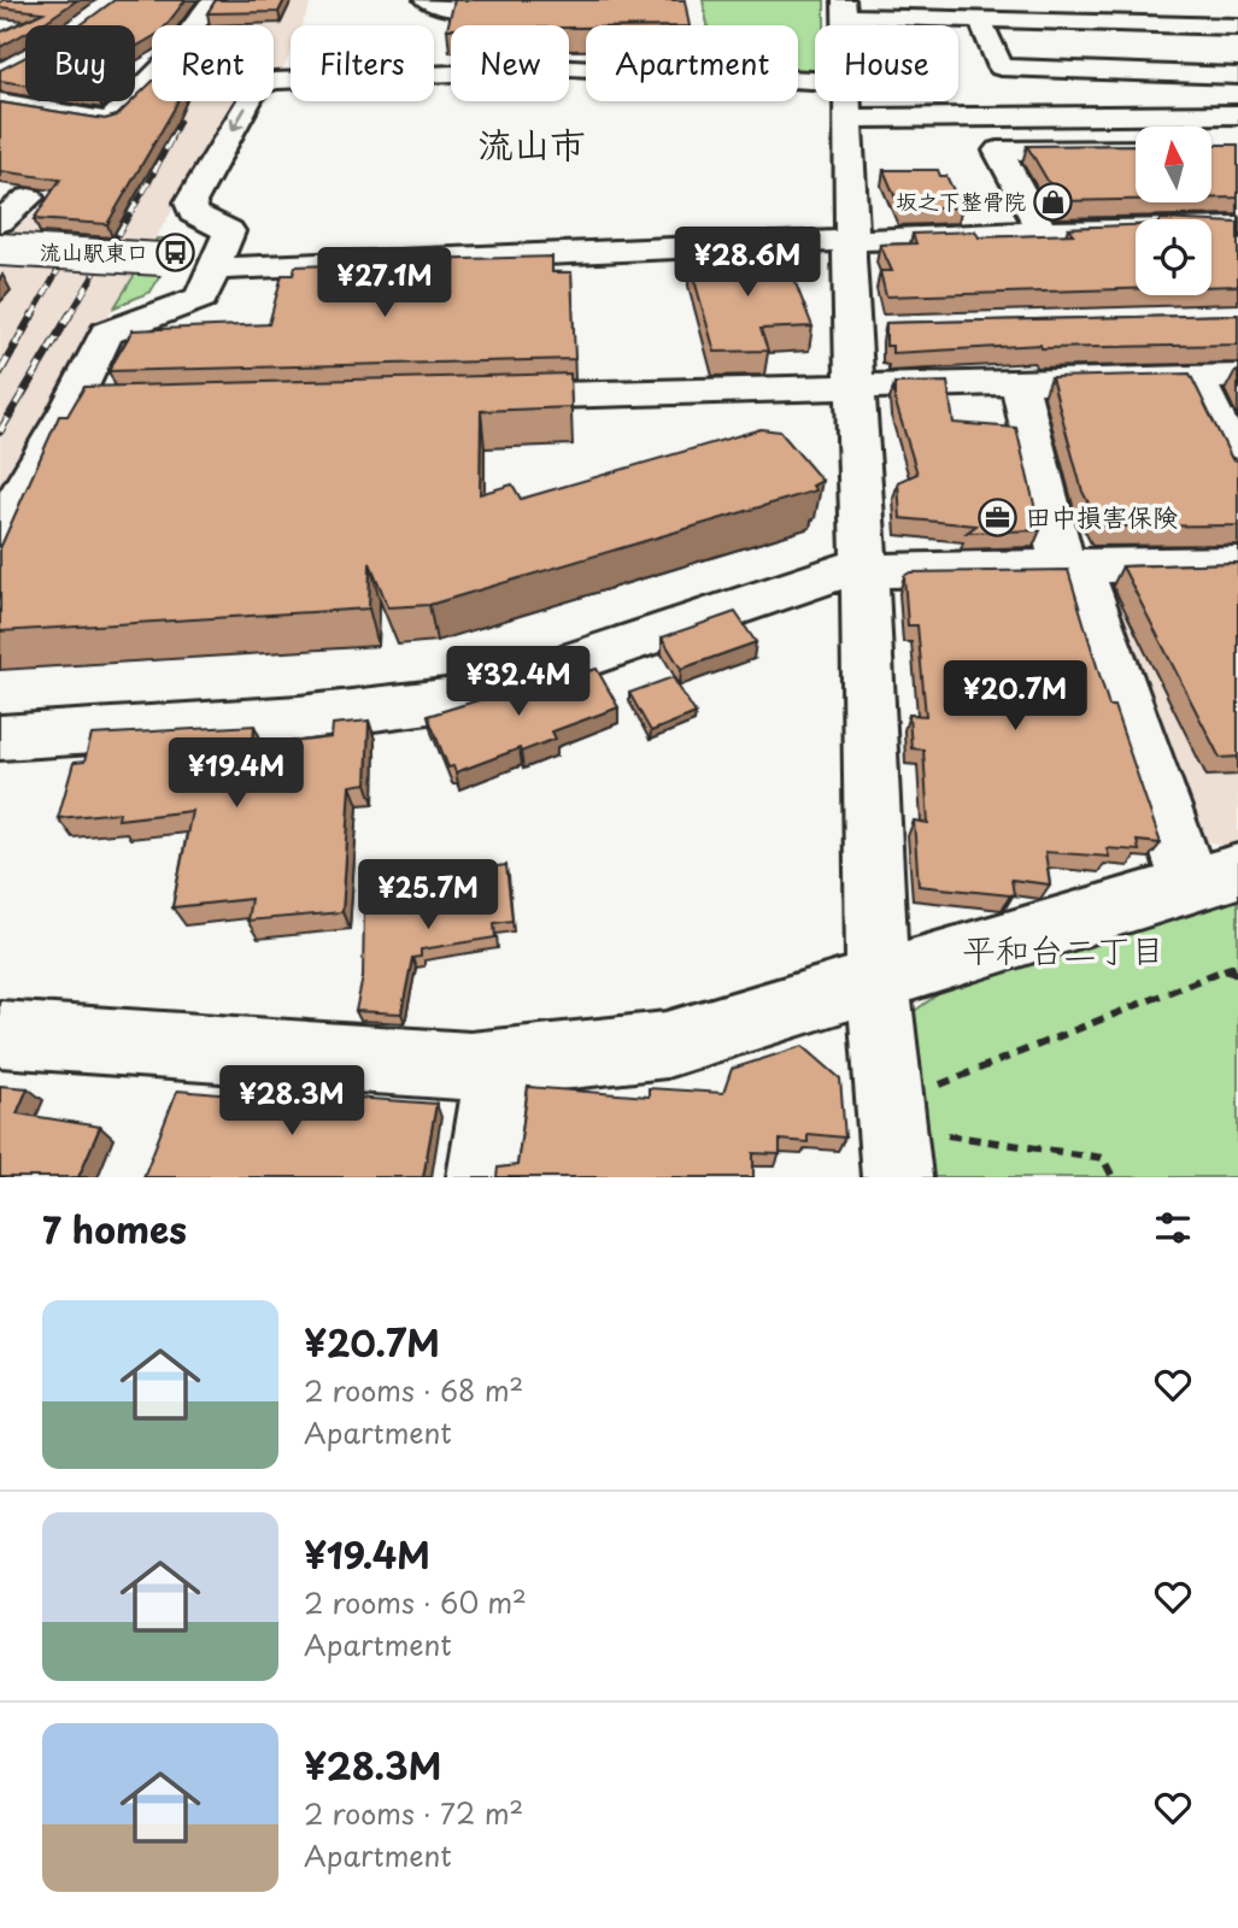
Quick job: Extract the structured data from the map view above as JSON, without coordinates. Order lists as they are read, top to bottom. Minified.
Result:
{"districts":["流山市","平和台二丁目"],"places":{"shop":["坂之下整骨院"],"bus stop":["流山駅東口"],"office":["田中損害保険"]},"north":"top","page":{"chip":["Buy","Rent","Filters","New","Apartment","House"],"price":["¥28.6M","¥27.1M","¥32.4M","¥20.7M","¥19.4M","¥25.7M","¥28.3M"],"heading":"7 homes","list":[{"name":"¥20.7M","note":"2 rooms · 68 m² · Apartment"},{"name":"¥19.4M","note":"2 rooms · 60 m² · Apartment"},{"name":"¥28.3M","note":"2 rooms · 72 m² · Apartment"}]}}
